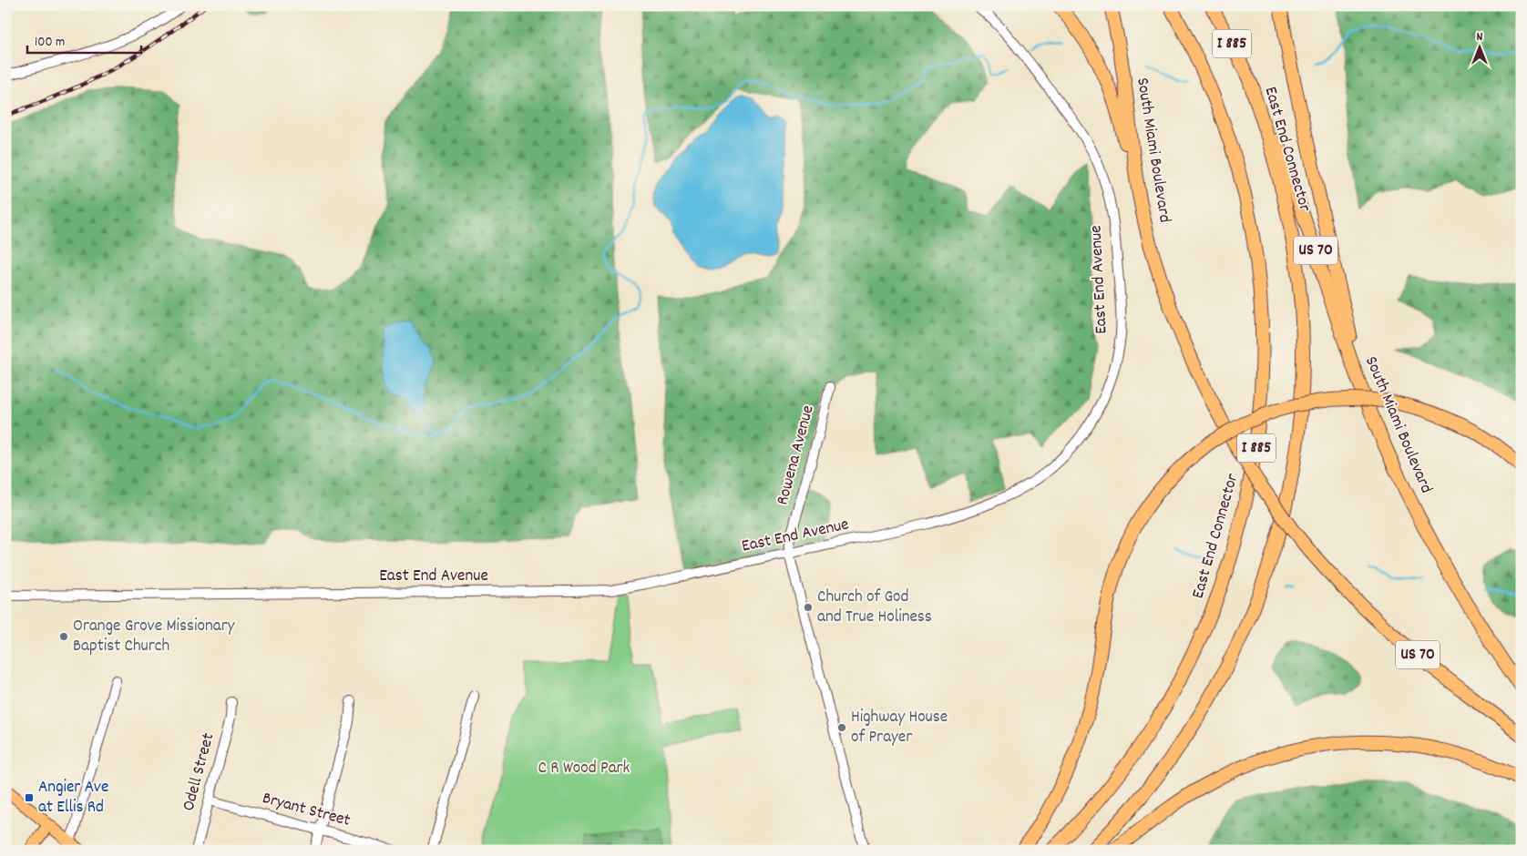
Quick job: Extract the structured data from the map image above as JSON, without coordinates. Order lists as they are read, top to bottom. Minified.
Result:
{"streets":{"highway":["I 885","East End Connector","South Miami Boulevard","US 70"],"street":["East End Avenue","Rowena Avenue","Odell Street","Bryant Street"]},"crossings":[["I 885","East End Connector"],["I 885","South Miami Boulevard"],["East End Connector","South Miami Boulevard"],["East End Avenue","Rowena Avenue"],["Odell Street","Bryant Street"]],"parks":["C R Wood Park"],"places":{"other":["Church of God and True Holiness","Orange Grove Missionary Baptist Church","Highway House of Prayer"],"transit":["Angier Ave at Ellis Rd"]},"scale_bar":"100 m","north":"top"}
